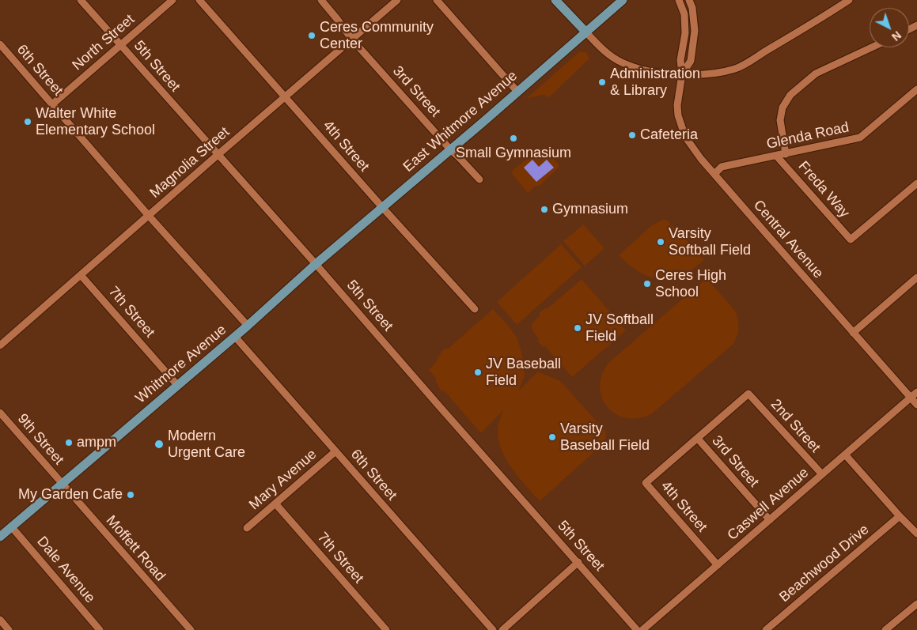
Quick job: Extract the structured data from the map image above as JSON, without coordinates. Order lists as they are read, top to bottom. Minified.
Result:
{"streets":{"main road":["East Whitmore Avenue","Whitmore Avenue"],"street":["North Street","5th Street","6th Street","3rd Street","Glenda Road","4th Street","Magnolia Street","Freda Way","Central Avenue","7th Street","2nd Street","9th Street","Mary Avenue","Caswell Avenue","Moffett Road","Beachwood Drive","Dale Avenue"]},"crossings":[["North Street","5th Street"],["North Street","6th Street"],["5th Street","East Whitmore Avenue"],["5th Street","Magnolia Street"],["5th Street","Whitmore Avenue"],["6th Street","Magnolia Street"],["6th Street","Whitmore Avenue"],["6th Street","Mary Avenue"],["3rd Street","East Whitmore Avenue"],["3rd Street","4th Street"],["3rd Street","Magnolia Street"],["3rd Street","2nd Street"],["3rd Street","Caswell Avenue"],["East Whitmore Avenue","4th Street"],["East Whitmore Avenue","Whitmore Avenue"],["Glenda Road","Freda Way"],["Glenda Road","Central Avenue"],["4th Street","Magnolia Street"],["4th Street","2nd Street"],["4th Street","Caswell Avenue"],["Magnolia Street","7th Street"],["Central Avenue","Caswell Avenue"],["7th Street","Whitmore Avenue"],["7th Street","Mary Avenue"],["Whitmore Avenue","9th Street"],["Whitmore Avenue","Moffett Road"],["2nd Street","Caswell Avenue"],["9th Street","Moffett Road"]],"places":["Ceres Community Center","Administration & Library","Walter White Elementary School","Cafeteria","Small Gymnasium","Gymnasium","Varsity Softball Field","Ceres High School","JV Softball Field","JV Baseball Field","Varsity Baseball Field","ampm","Modern Urgent Care","My Garden Cafe"],"north":"bottom right"}
